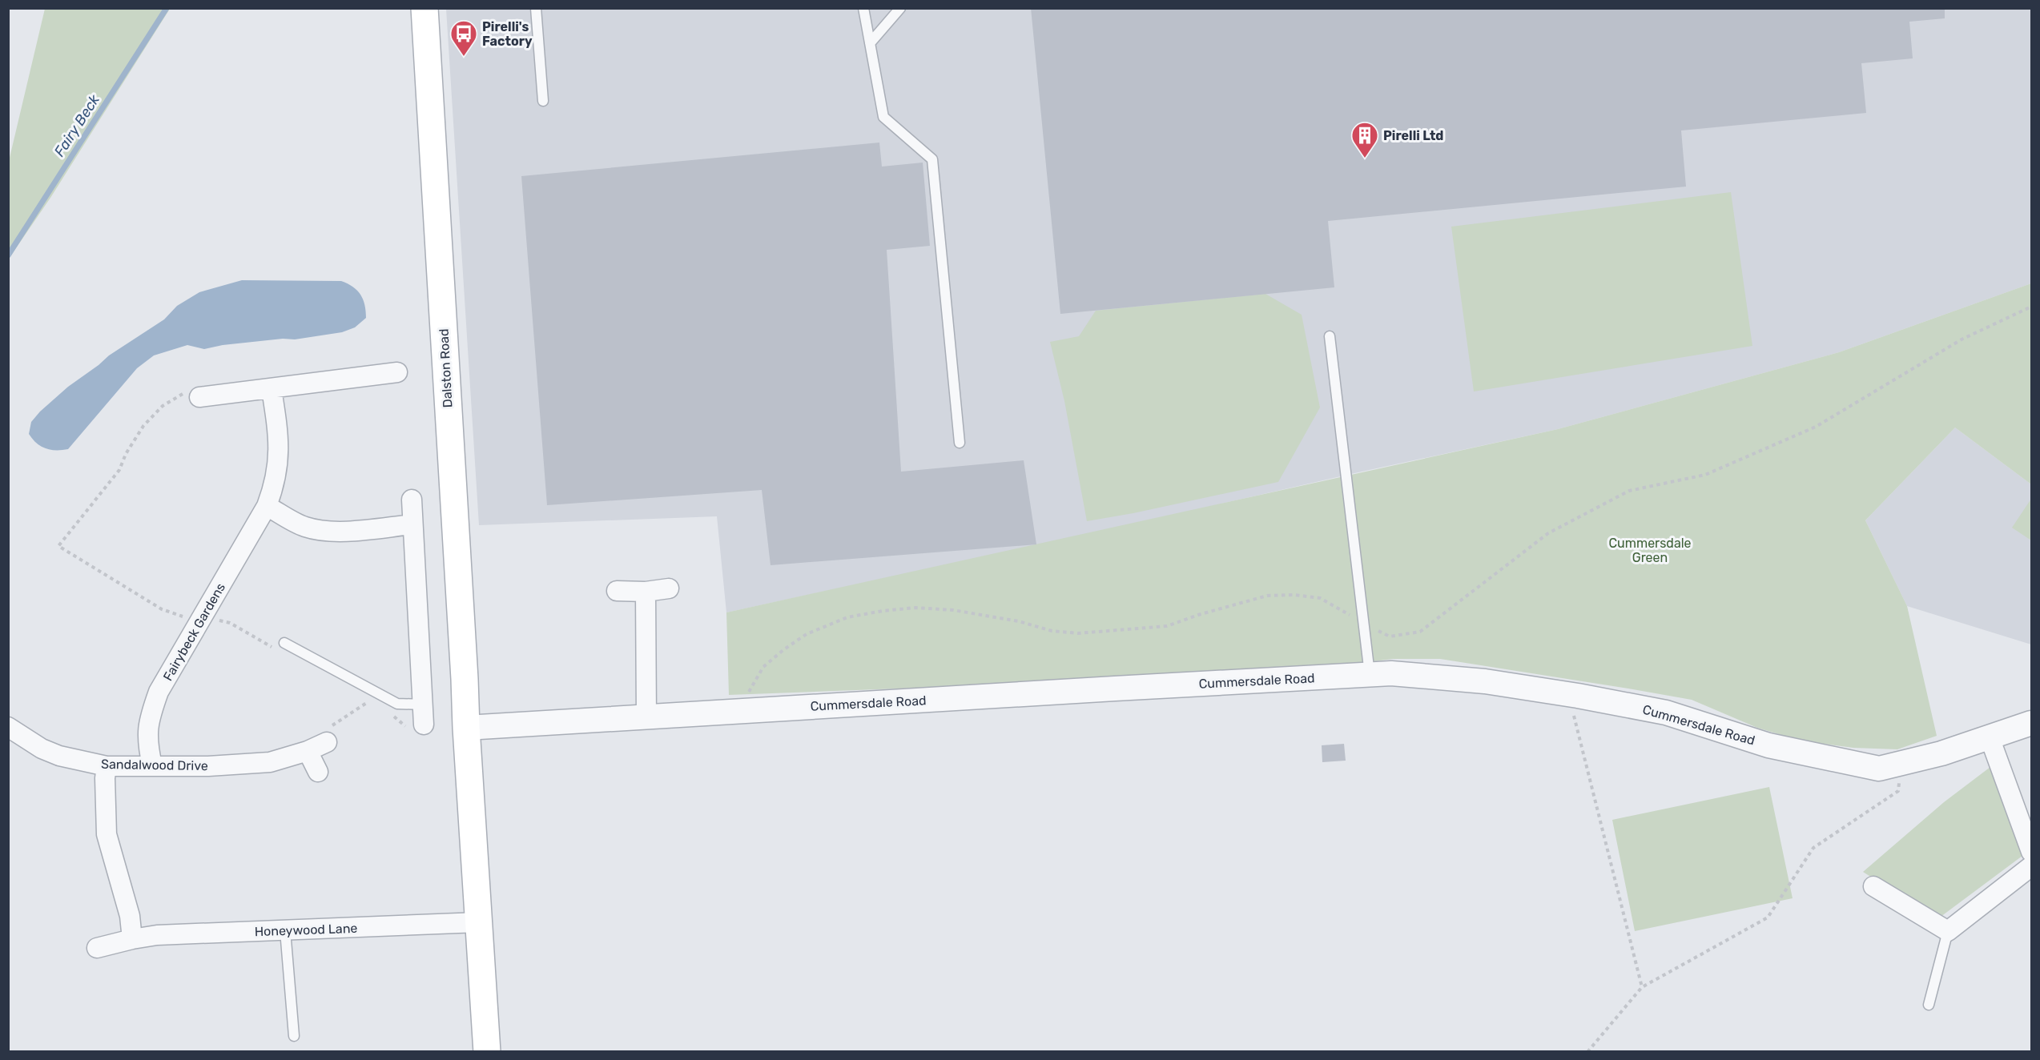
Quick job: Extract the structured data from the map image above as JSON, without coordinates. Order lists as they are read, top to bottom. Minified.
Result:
{"streets":{"main road":["Dalston Road"],"street":["Fairybeck Gardens","Cummersdale Road","Sandalwood Drive","Honeywood Lane"]},"crossings":[["Dalston Road","Cummersdale Road"],["Dalston Road","Honeywood Lane"],["Fairybeck Gardens","Sandalwood Drive"]],"water":["Fairy Beck"],"parks":["Cummersdale Green"],"places":{"bus stop":["Pirelli's Factory"],"building":["Pirelli Ltd"]}}
